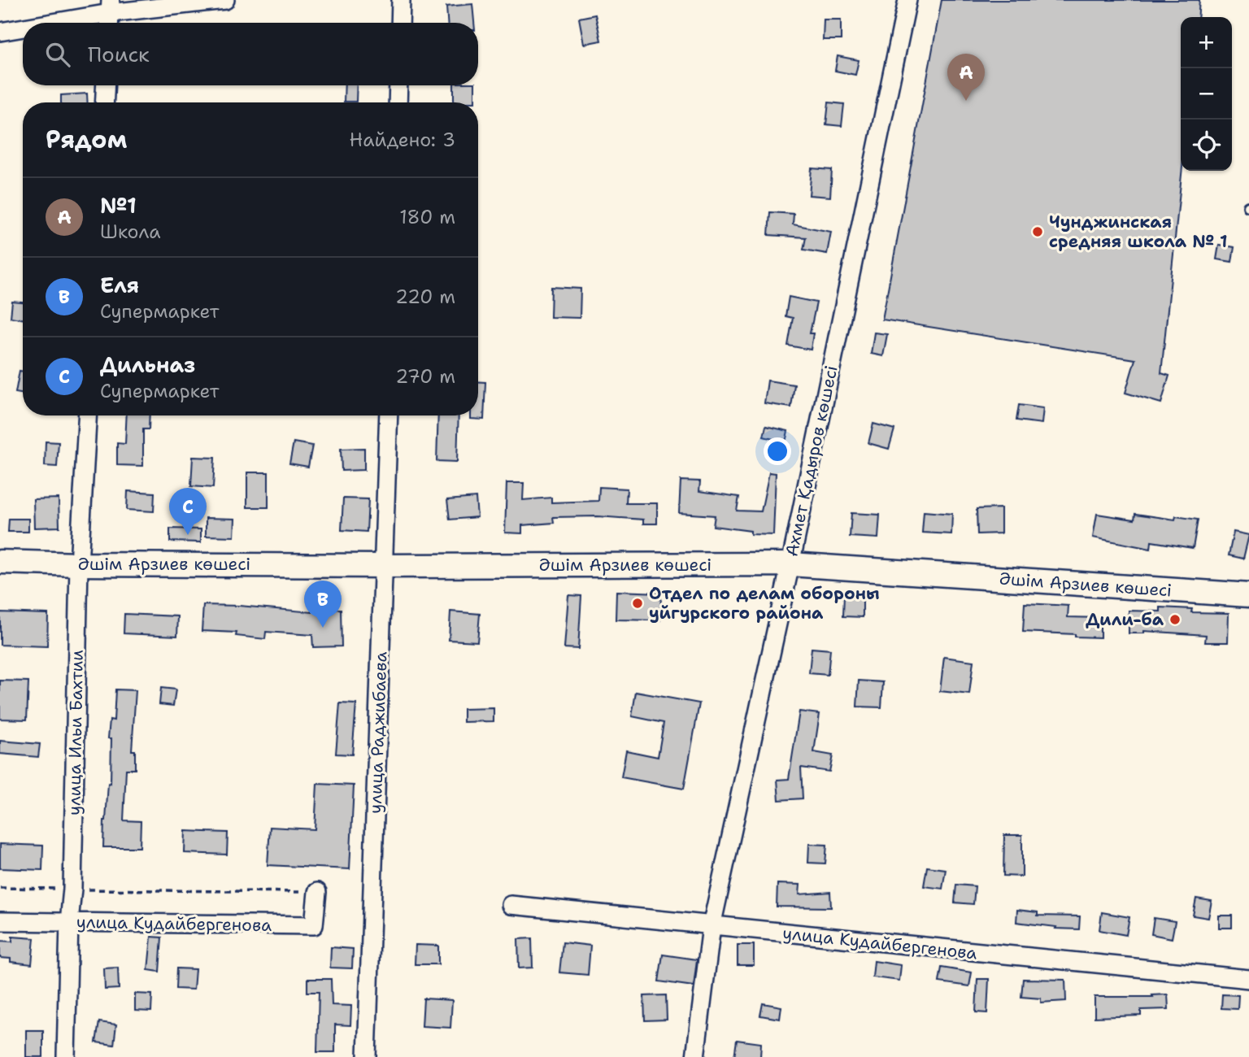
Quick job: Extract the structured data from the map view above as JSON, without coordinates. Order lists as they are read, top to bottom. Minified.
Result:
{"streets":{"street":["Ахмет Қадыров көшесі","Әшім Арзиев көшесі","улица Ильи Бахтии","улица Раджибаева","улица Кудайбергенова"]},"crossings":[["Ахмет Қадыров көшесі","Әшім Арзиев көшесі"],["Ахмет Қадыров көшесі","улица Кудайбергенова"],["Әшім Арзиев көшесі","улица Ильи Бахтии"],["Әшім Арзиев көшесі","улица Раджибаева"],["улица Ильи Бахтии","улица Кудайбергенова"]],"places":["Чунджинская средняя школа № 1","Отдел по делам обороны уйгурского района","Дили-ба"],"page":{"map_buttons":["+","−"],"search":"Поиск","pins":["A","C","B"],"heading":["Рядом","Найдено: 3"],"list":[{"mark":"A","name":"№1","note":"Школа","value":"180 m"},{"mark":"B","name":"Еля","note":"Супермаркет","value":"220 m"},{"mark":"C","name":"Дильназ","note":"Супермаркет","value":"270 m"}]}}
